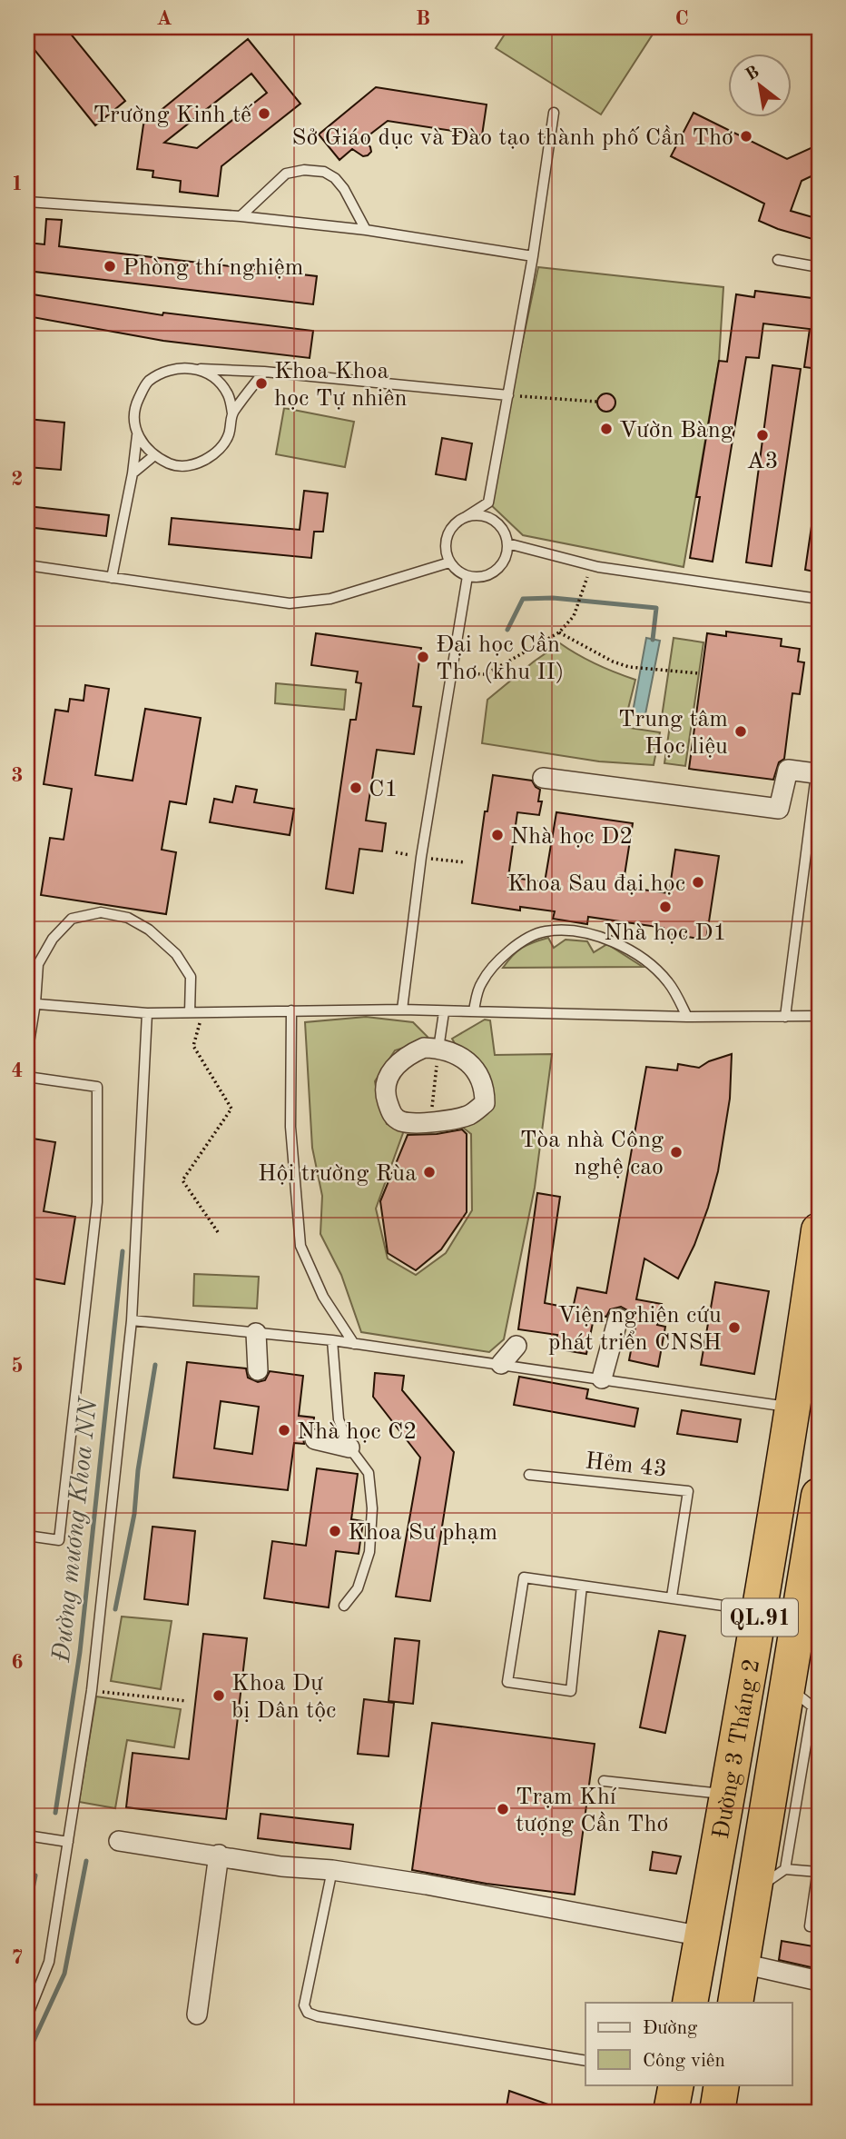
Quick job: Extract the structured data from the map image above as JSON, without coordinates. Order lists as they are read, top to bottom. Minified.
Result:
{"streets":{"highway":["QL.91","Đường 3 Tháng 2"],"lane":["Hẻm 43"]},"water":["Đường mương Khoa NN"],"places":["Trường Kinh tế","Sở Giáo dục và Đào tạo thành phố Cần Thơ","Phòng thí nghiệm","Khoa Khoa học Tự nhiên","Vườn Bàng","A3","Đại học Cần Thơ (khu II)","Trung tâm Học liệu","C1","Nhà học D2","Khoa Sau đại học","Nhà học D1","Tòa nhà Công nghệ cao","Hội trường Rùa","Viện nghiên cứu phát triển CNSH","Nhà học C2","Khoa Sư phạm","Khoa Dự bị Dân tộc","Trạm Khí tượng Cần Thơ"],"legend":["Đường","Công viên"],"north":"top left","grid":{"columns":["A","B","C"],"rows":["1","2","3","4","5","6","7"]}}
